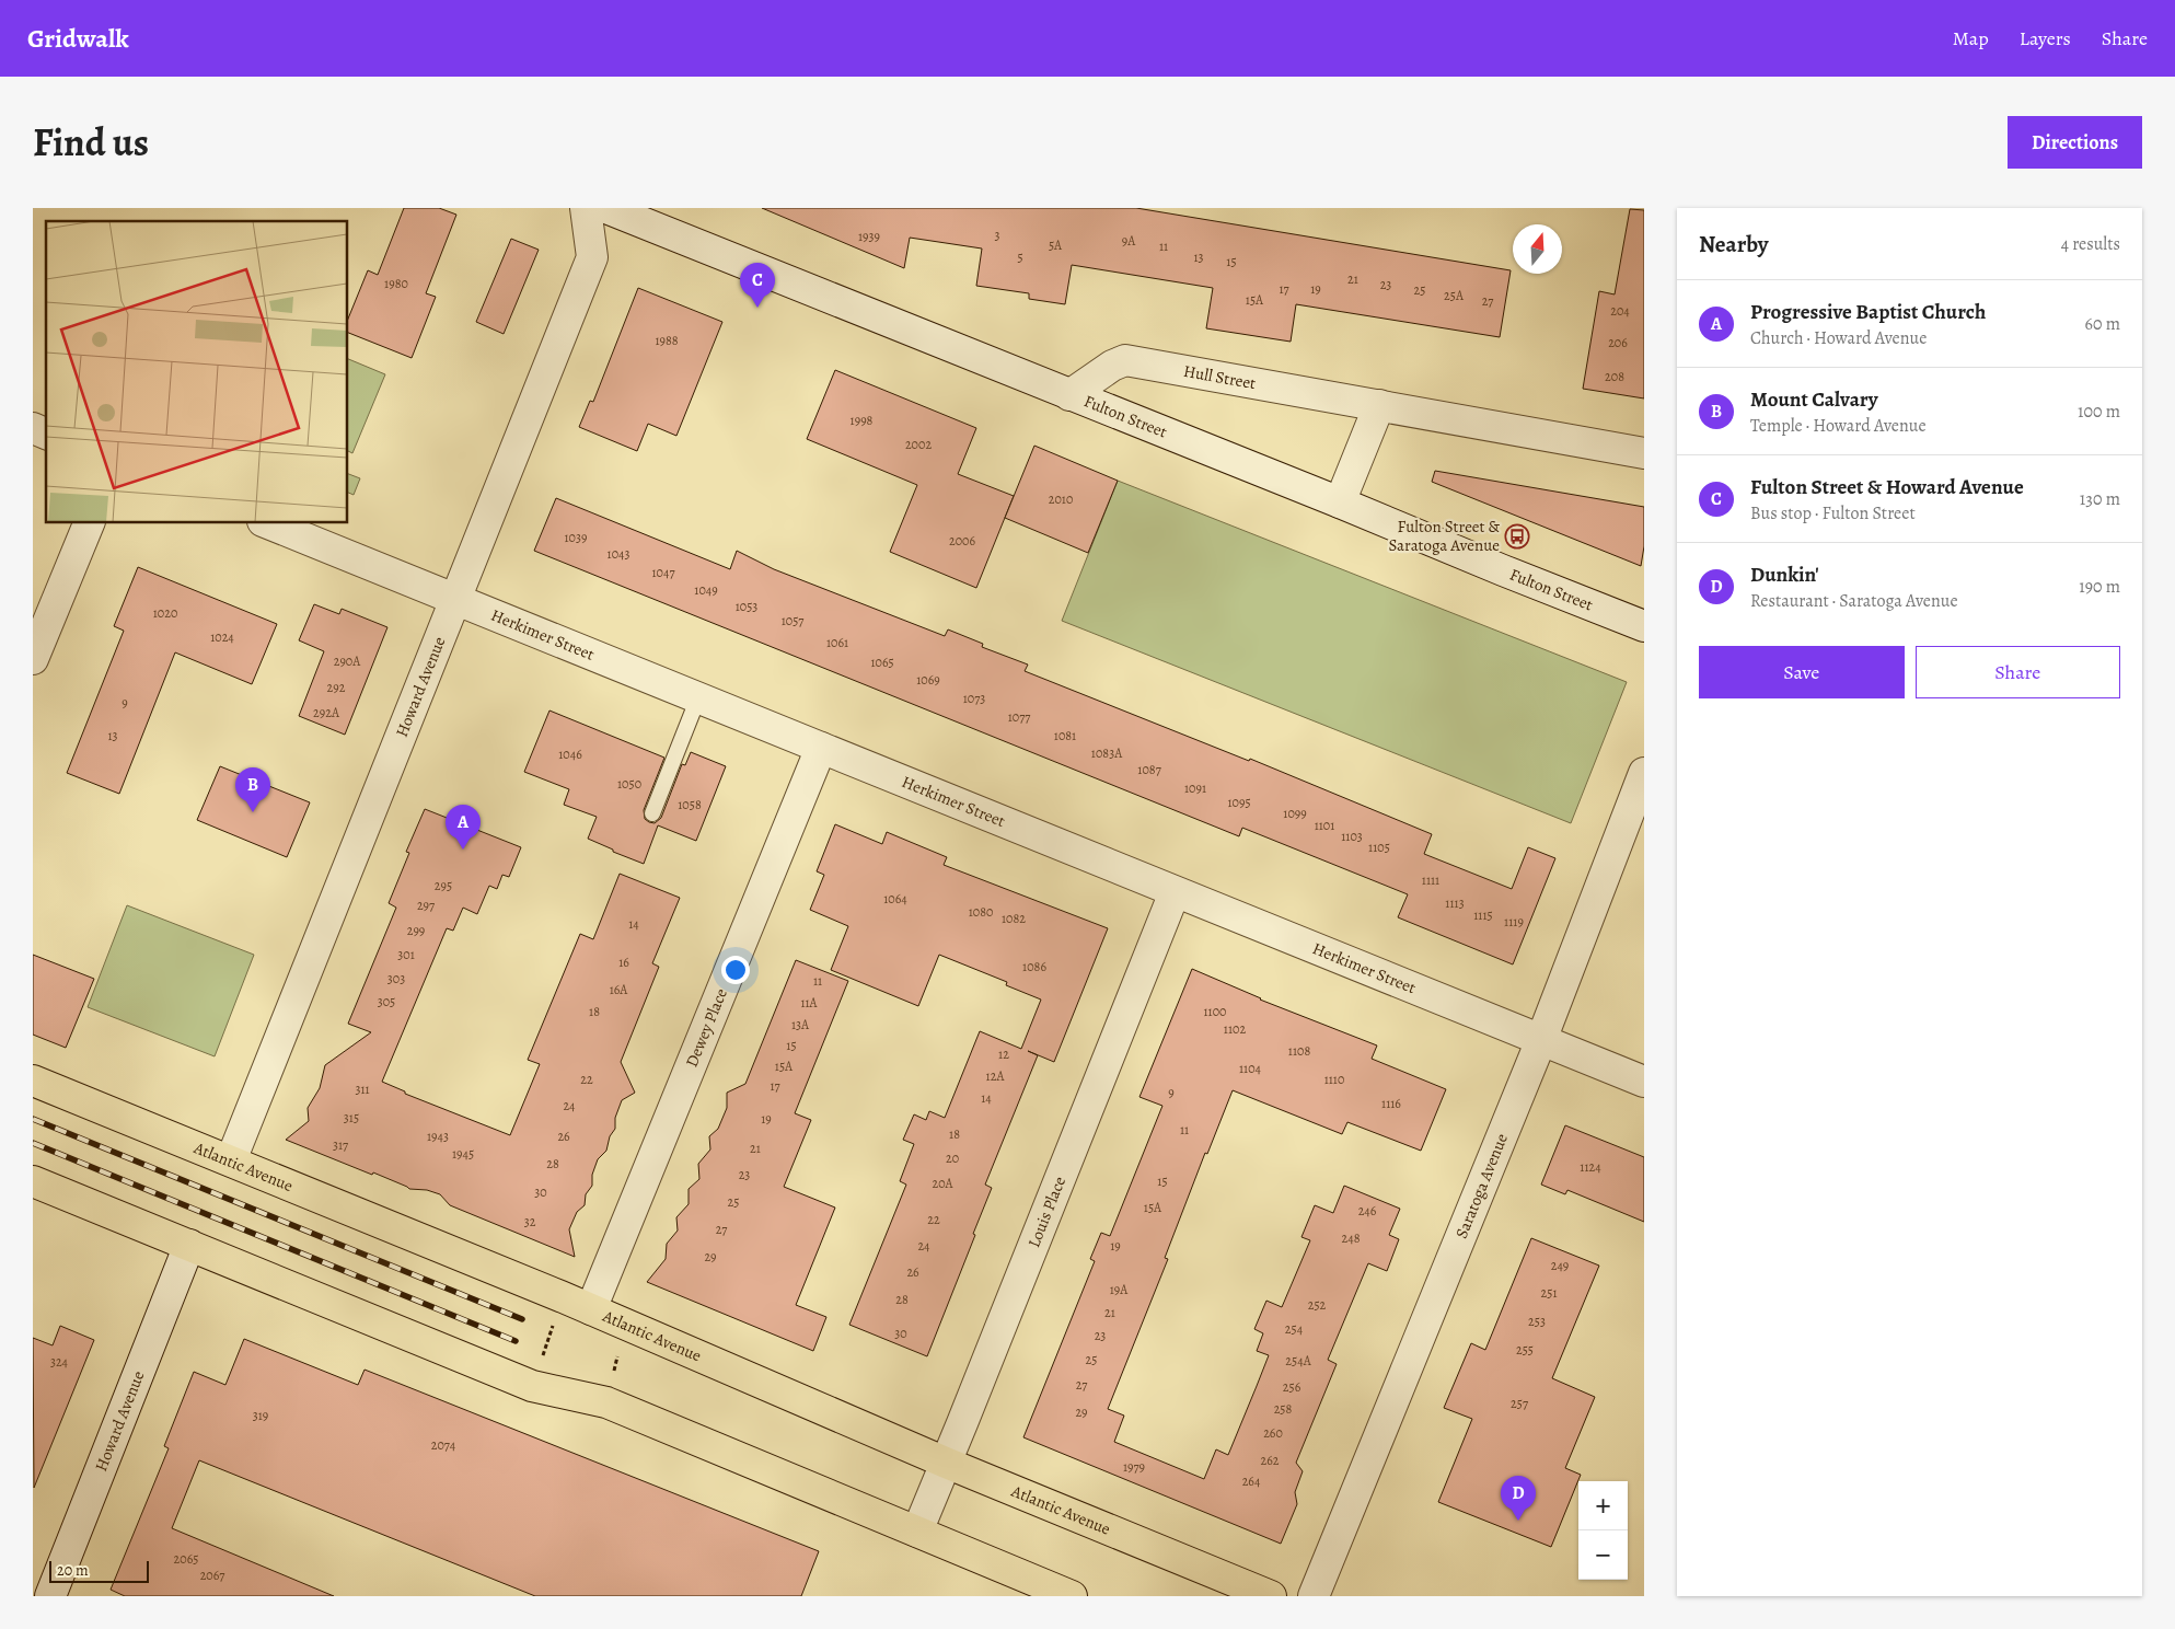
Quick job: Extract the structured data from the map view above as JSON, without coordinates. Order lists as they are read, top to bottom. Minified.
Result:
{"streets":{"main road":["Atlantic Avenue"],"street":["Hull Street","Fulton Street","Herkimer Street","Howard Avenue","Dewey Place","Saratoga Avenue","Louis Place"]},"crossings":[["Hull Street","Fulton Street"],["Herkimer Street","Howard Avenue"],["Herkimer Street","Dewey Place"],["Herkimer Street","Saratoga Avenue"],["Herkimer Street","Louis Place"],["Howard Avenue","Atlantic Avenue"],["Dewey Place","Atlantic Avenue"],["Atlantic Avenue","Louis Place"]],"places":{"bus stop":["Fulton Street & Saratoga Avenue"]},"house_numbers":["3","1939","9A","5A","11","5","13","15","21","1980","23","17","19","25","25A","15A","27","204","1988","206","208","1998","2002","2010","1039","2006","1043","1047","1049","1053","1020","1057","1024","1061","290A","1065","1069","292","1073","9","292A","1077","13","1081","1083A","1046","1087","1050","1091","1095","1058","1099","1101","1103","1105","1111","295","1064","1113","297","1080","1115","1082","1119","14","299","301","16","1086","303","11","16A","305","11A","18","1100","13A","1102","15","1108","12","15A","1104","12A","22","1110","17","311","9","14","1116","24","315","19","11","18","1943","26","317","21","1945","20","28","1124","23","15","20A","30","25","15A","246","22","32","27","248","24","19","29","249","26","19A","251","28","252","21","253","254","30","23","255","25","254A","324","27","256","257","258","29","319","260","2074","262","1979","264","2065","2067"],"scale_bar":"20 m","north":"top","page":{"header":"Gridwalk","nav":["Map","Layers","Share"],"title":"Find us","buttons":["Directions",["Save","Share"]],"heading":["Nearby","4 results"],"pins":["C","B","A","D"],"list":[{"mark":"A","name":"Progressive Baptist Church","note":"Church · Howard Avenue","value":"60 m"},{"mark":"B","name":"Mount Calvary","note":"Temple · Howard Avenue","value":"100 m"},{"mark":"C","name":"Fulton Street & Howard Avenue","note":"Bus stop · Fulton Street","value":"130 m"},{"mark":"D","name":"Dunkin'","note":"Restaurant · Saratoga Avenue","value":"190 m"}],"map_buttons":["+","−"],"scale":"20 m"}}
